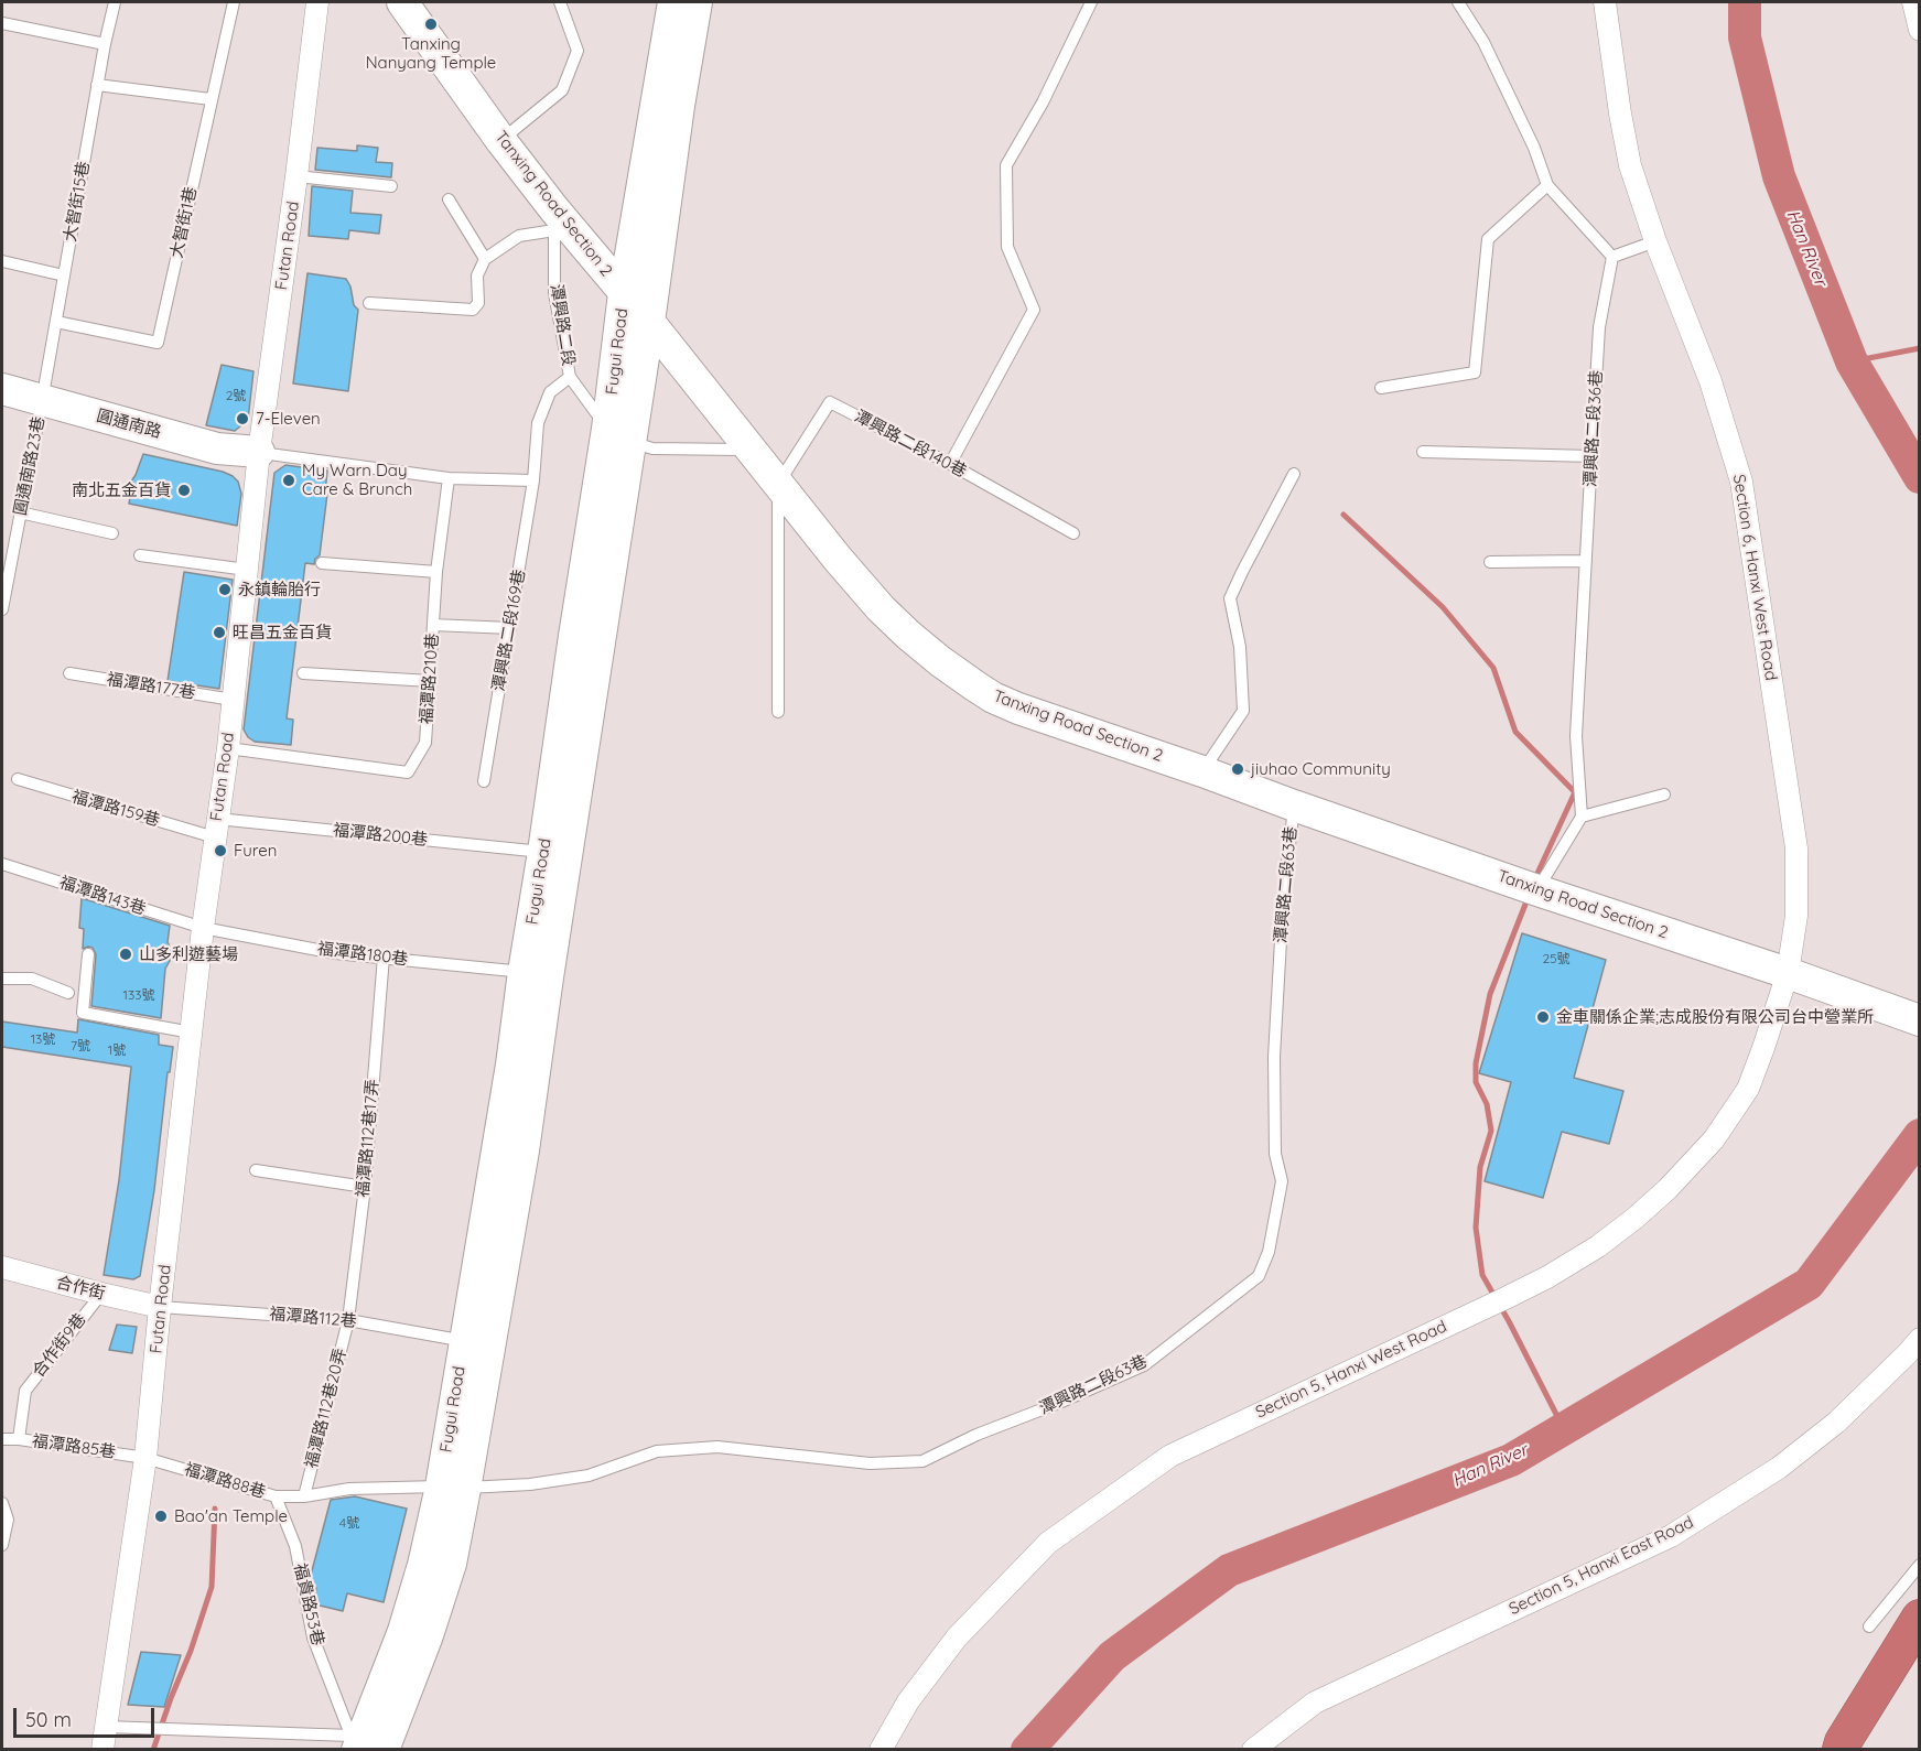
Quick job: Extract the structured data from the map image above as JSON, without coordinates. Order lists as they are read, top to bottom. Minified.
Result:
{"streets":{"street":["Tanxing Road Section 2","Futan Road","Fugui Road","圓通南路","Section 6, Hanxi West Road","合作街","Section 5, Hanxi West Road","Section 5, Hanxi East Road"],"lane":["大智街15巷","大智街1巷","潭興路二段","潭興路二段36巷","潭興路二段140巷","圓通南路23巷","潭興路二段169巷","福潭路210巷","福潭路177巷","福潭路159巷","福潭路200巷","潭興路二段63巷","福潭路143巷","福潭路180巷","福潭路112巷17弄","福潭路112巷","合作街9巷","福潭路112巷20弄","福潭路85巷","福潭路88巷","福貴路53巷"]},"crossings":[["大智街15巷","大智街1巷"],["大智街15巷","圓通南路"],["大智街15巷","圓通南路23巷"],["Tanxing Road Section 2","潭興路二段"],["Tanxing Road Section 2","Fugui Road"],["Tanxing Road Section 2","潭興路二段140巷"],["Tanxing Road Section 2","Section 6, Hanxi West Road"],["Tanxing Road Section 2","潭興路二段63巷"],["Tanxing Road Section 2","Section 5, Hanxi West Road"],["Futan Road","圓通南路"],["Futan Road","福潭路210巷"],["Futan Road","福潭路177巷"],["Futan Road","福潭路159巷"],["Futan Road","福潭路200巷"],["Futan Road","福潭路143巷"],["Futan Road","福潭路180巷"],["Futan Road","合作街"],["Futan Road","福潭路112巷"],["Futan Road","福潭路85巷"],["Futan Road","福潭路88巷"],["潭興路二段","Fugui Road"],["潭興路二段","潭興路二段169巷"],["Fugui Road","福潭路200巷"],["Fugui Road","潭興路二段63巷"],["Fugui Road","福潭路180巷"],["Fugui Road","福潭路112巷"],["Fugui Road","福貴路53巷"],["圓通南路","圓通南路23巷"],["Section 6, Hanxi West Road","Section 5, Hanxi West Road"],["福潭路159巷","福潭路200巷"],["潭興路二段63巷","福潭路112巷20弄"],["潭興路二段63巷","福潭路88巷"],["福潭路143巷","福潭路180巷"],["福潭路180巷","福潭路112巷17弄"],["福潭路112巷17弄","福潭路112巷"],["福潭路112巷17弄","福潭路112巷20弄"],["合作街","福潭路112巷"],["合作街","合作街9巷"],["福潭路112巷","福潭路112巷20弄"],["合作街9巷","福潭路85巷"],["福潭路112巷20弄","福潭路88巷"],["福潭路85巷","福潭路88巷"],["福潭路88巷","福貴路53巷"]],"water":["Han River"],"places":["Tanxing Nanyang Temple","7-Eleven","My Warn Day Care & Brunch","南北五金百貨","永鎮輪胎行","旺昌五金百貨","jiuhao Community","Furen","山多利遊藝場","金車關係企業;志成股份有限公司台中營業所","Bao'an Temple"],"house_numbers":["2號","25號","133號","13號","7號","1號","4號"],"scale_bar":"50 m"}
